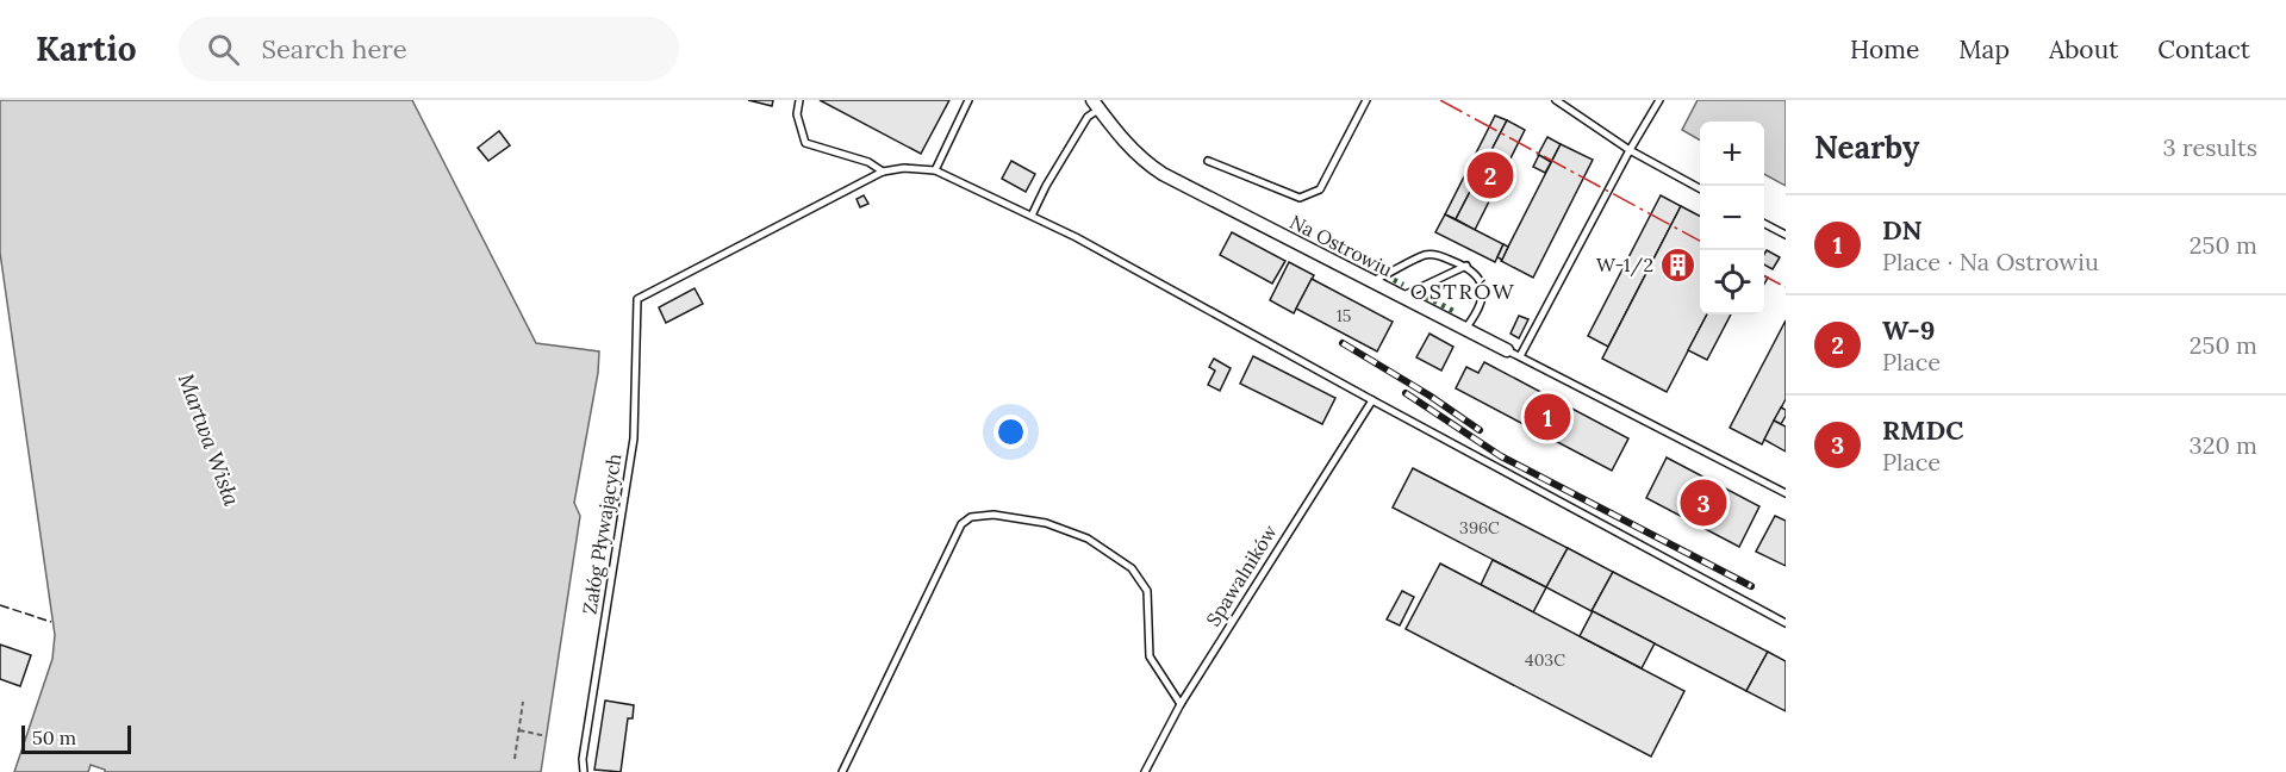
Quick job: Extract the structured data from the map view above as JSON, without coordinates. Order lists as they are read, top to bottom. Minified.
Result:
{"streets":{"street":["Na Ostrowiu"],"lane":["Załóg Pływających","Spawalników"]},"districts":["OSTRÓW"],"water":["Martwa Wisła"],"places":{"building":["W-1/2"]},"house_numbers":["15","396C","403C"],"scale_bar":"50 m","page":{"header":"Kartio","search":"Search here","nav":["Home","Map","About","Contact"],"heading":["Nearby","3 results"],"map_buttons":["+","−"],"pins":["2","1","3"],"list":[{"mark":"1","name":"DN","note":"Place · Na Ostrowiu","value":"250 m"},{"mark":"2","name":"W-9","note":"Place","value":"250 m"},{"mark":"3","name":"RMDC","note":"Place","value":"320 m"}],"scale":"50 m"}}
